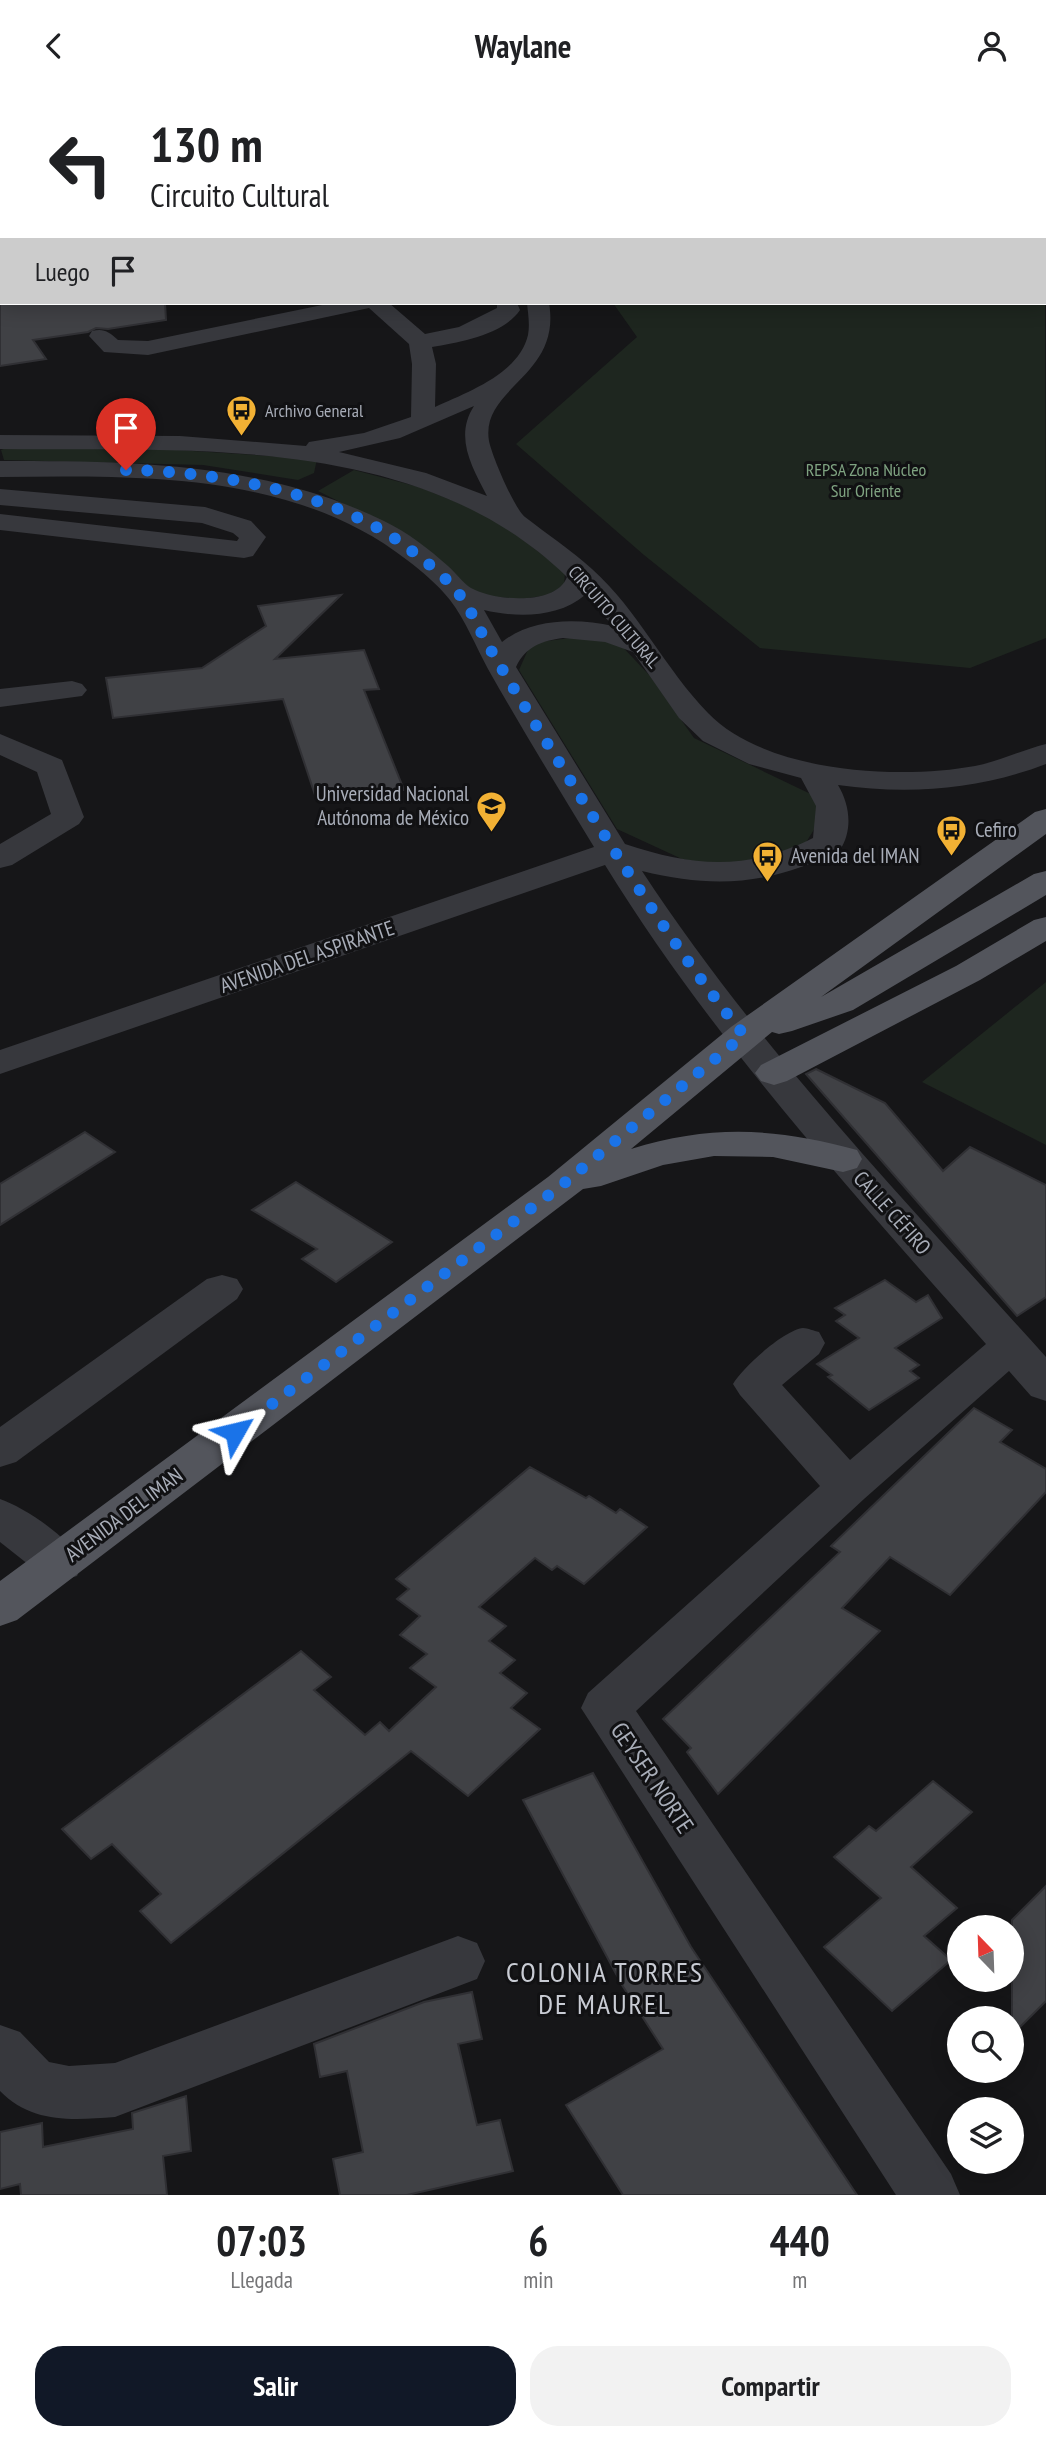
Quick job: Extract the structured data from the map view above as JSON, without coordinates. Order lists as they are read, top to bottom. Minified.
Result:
{"streets":{"main road":["AVENIDA DEL IMAN"],"street":["CIRCUITO CULTURAL","AVENIDA DEL ASPIRANTE","CALLE CÉFIRO","GEYSER NORTE"]},"crossings":[["CIRCUITO CULTURAL","AVENIDA DEL ASPIRANTE"],["CIRCUITO CULTURAL","CALLE CÉFIRO"],["CIRCUITO CULTURAL","AVENIDA DEL IMAN"],["CALLE CÉFIRO","AVENIDA DEL IMAN"],["CALLE CÉFIRO","GEYSER NORTE"]],"districts":["COLONIA TORRES DE MAUREL"],"parks":["REPSA Zona Núcleo Sur Oriente"],"places":{"bus stop":["Archivo General","Cefiro","Avenida del IMAN"],"school or university":["Universidad Nacional Autónoma de México"]},"north":"top left","page":{"header":"Waylane","turn":["130 m","Circuito Cultural"],"then":"Luego","eta":["07:03","Llegada","6","min","440","m"],"buttons":["Salir","Compartir"]}}
